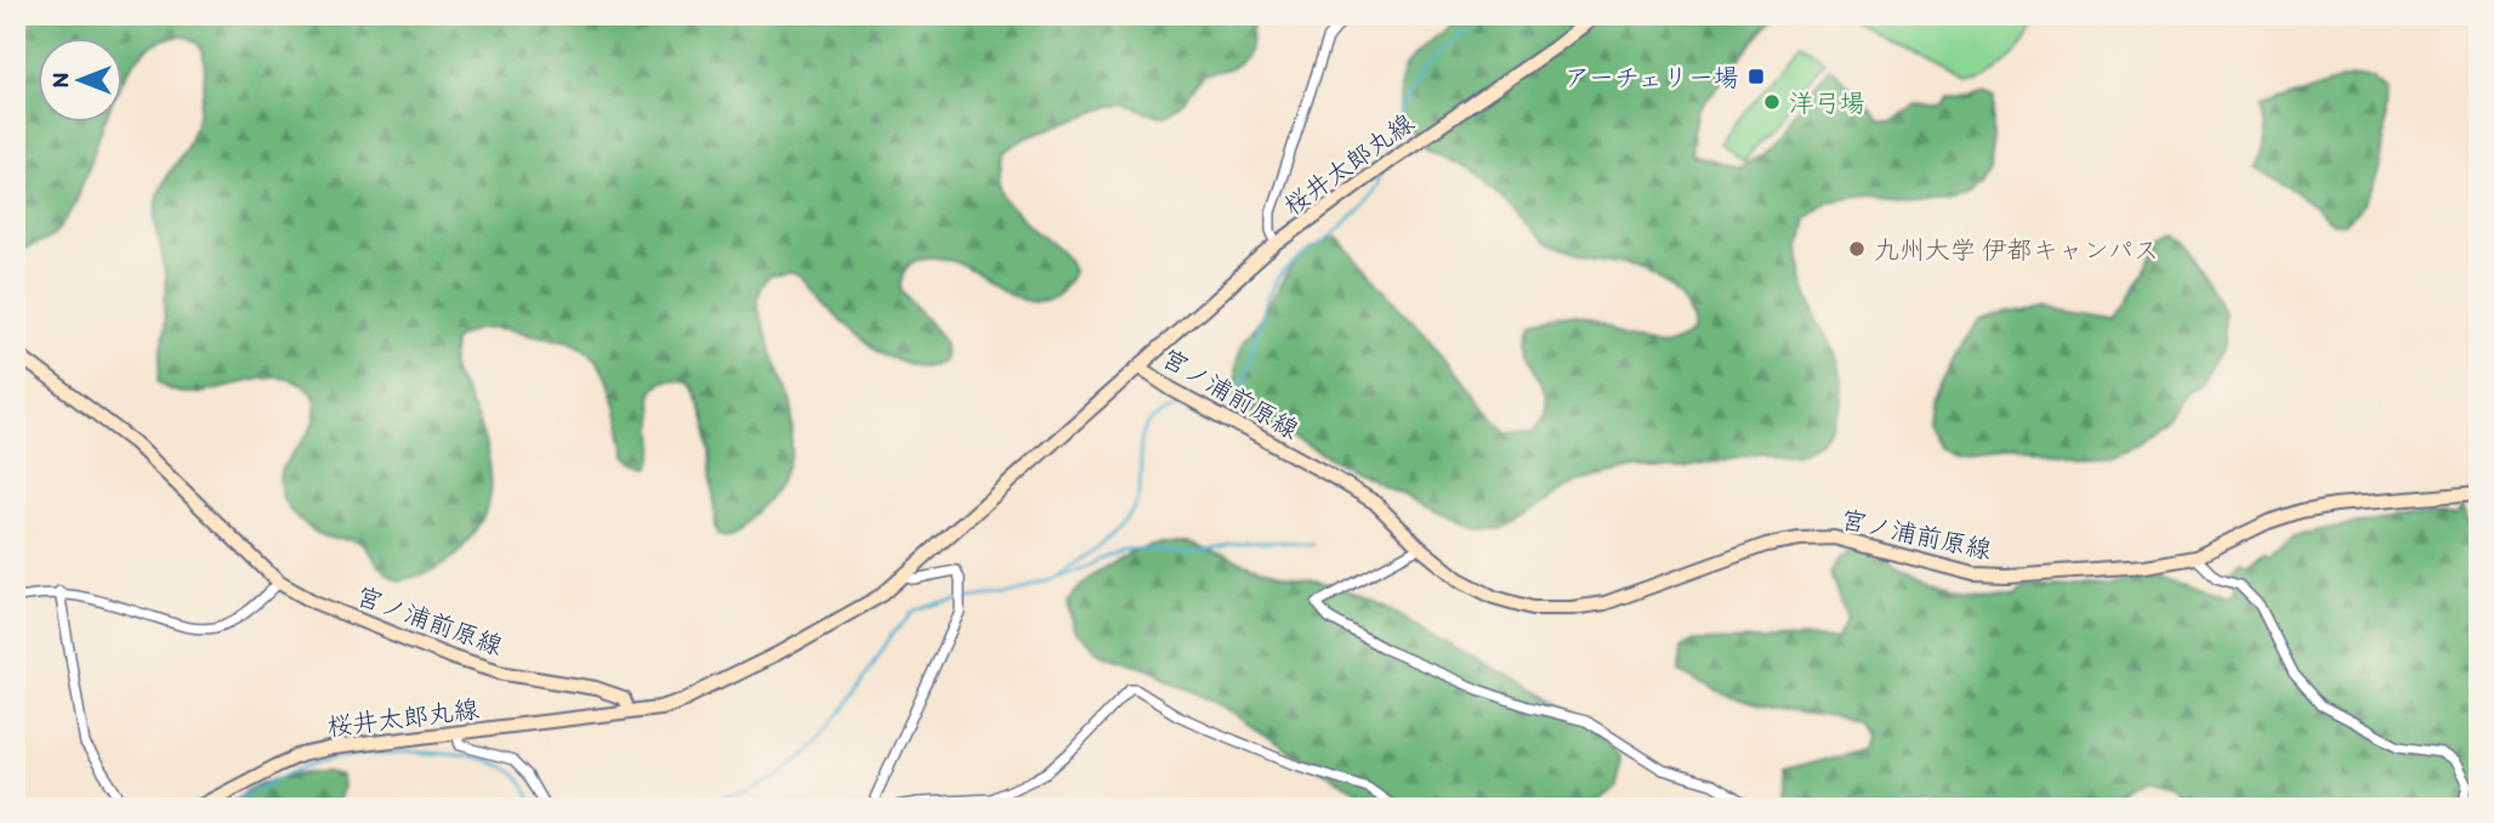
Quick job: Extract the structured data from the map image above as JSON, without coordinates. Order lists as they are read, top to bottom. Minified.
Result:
{"streets":{"main road":["桜井太郎丸線","宮ノ浦前原線"]},"crossings":[["桜井太郎丸線","宮ノ浦前原線"]],"places":{"transit":["アーチェリー場"],"other":["洋弓場","九州大学 伊都キャンパス"]},"north":"left"}
